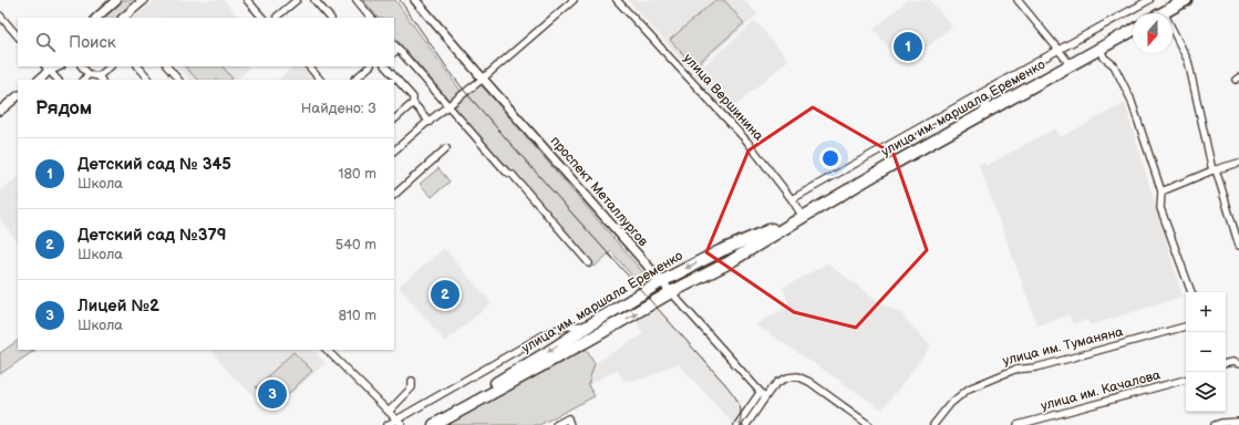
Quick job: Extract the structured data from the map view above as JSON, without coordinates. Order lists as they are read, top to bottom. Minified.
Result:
{"streets":{"highway":["улица им. маршала Еременко"],"main road":["проспект Металлургов"],"street":["улица Вершинина","улица им. Туманяна","улица им. Качалова"]},"crossings":[["улица Вершинина","улица им. маршала Еременко"],["улица им. маршала Еременко","проспект Металлургов"]],"north":"bottom","page":{"search":"Поиск","pins":["1","2","3"],"heading":["Рядом","Найдено: 3"],"list":[{"mark":"1","name":"Детский сад № 345","note":"Школа","value":"180 m"},{"mark":"2","name":"Детский сад №379","note":"Школа","value":"540 m"},{"mark":"3","name":"Лицей №2","note":"Школа","value":"810 m"}],"map_buttons":["+","−"]}}
